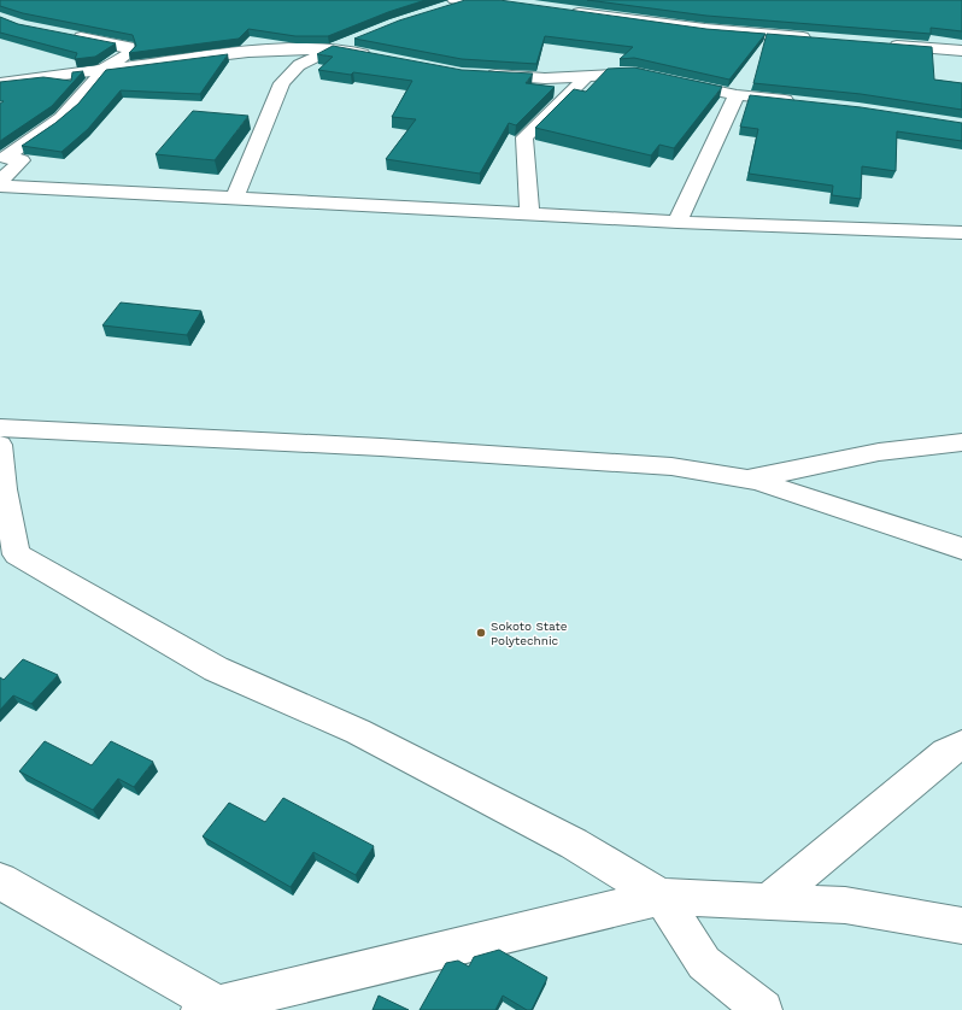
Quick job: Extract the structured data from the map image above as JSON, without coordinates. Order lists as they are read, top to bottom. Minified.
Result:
{"places":["Sokoto State Polytechnic"]}
